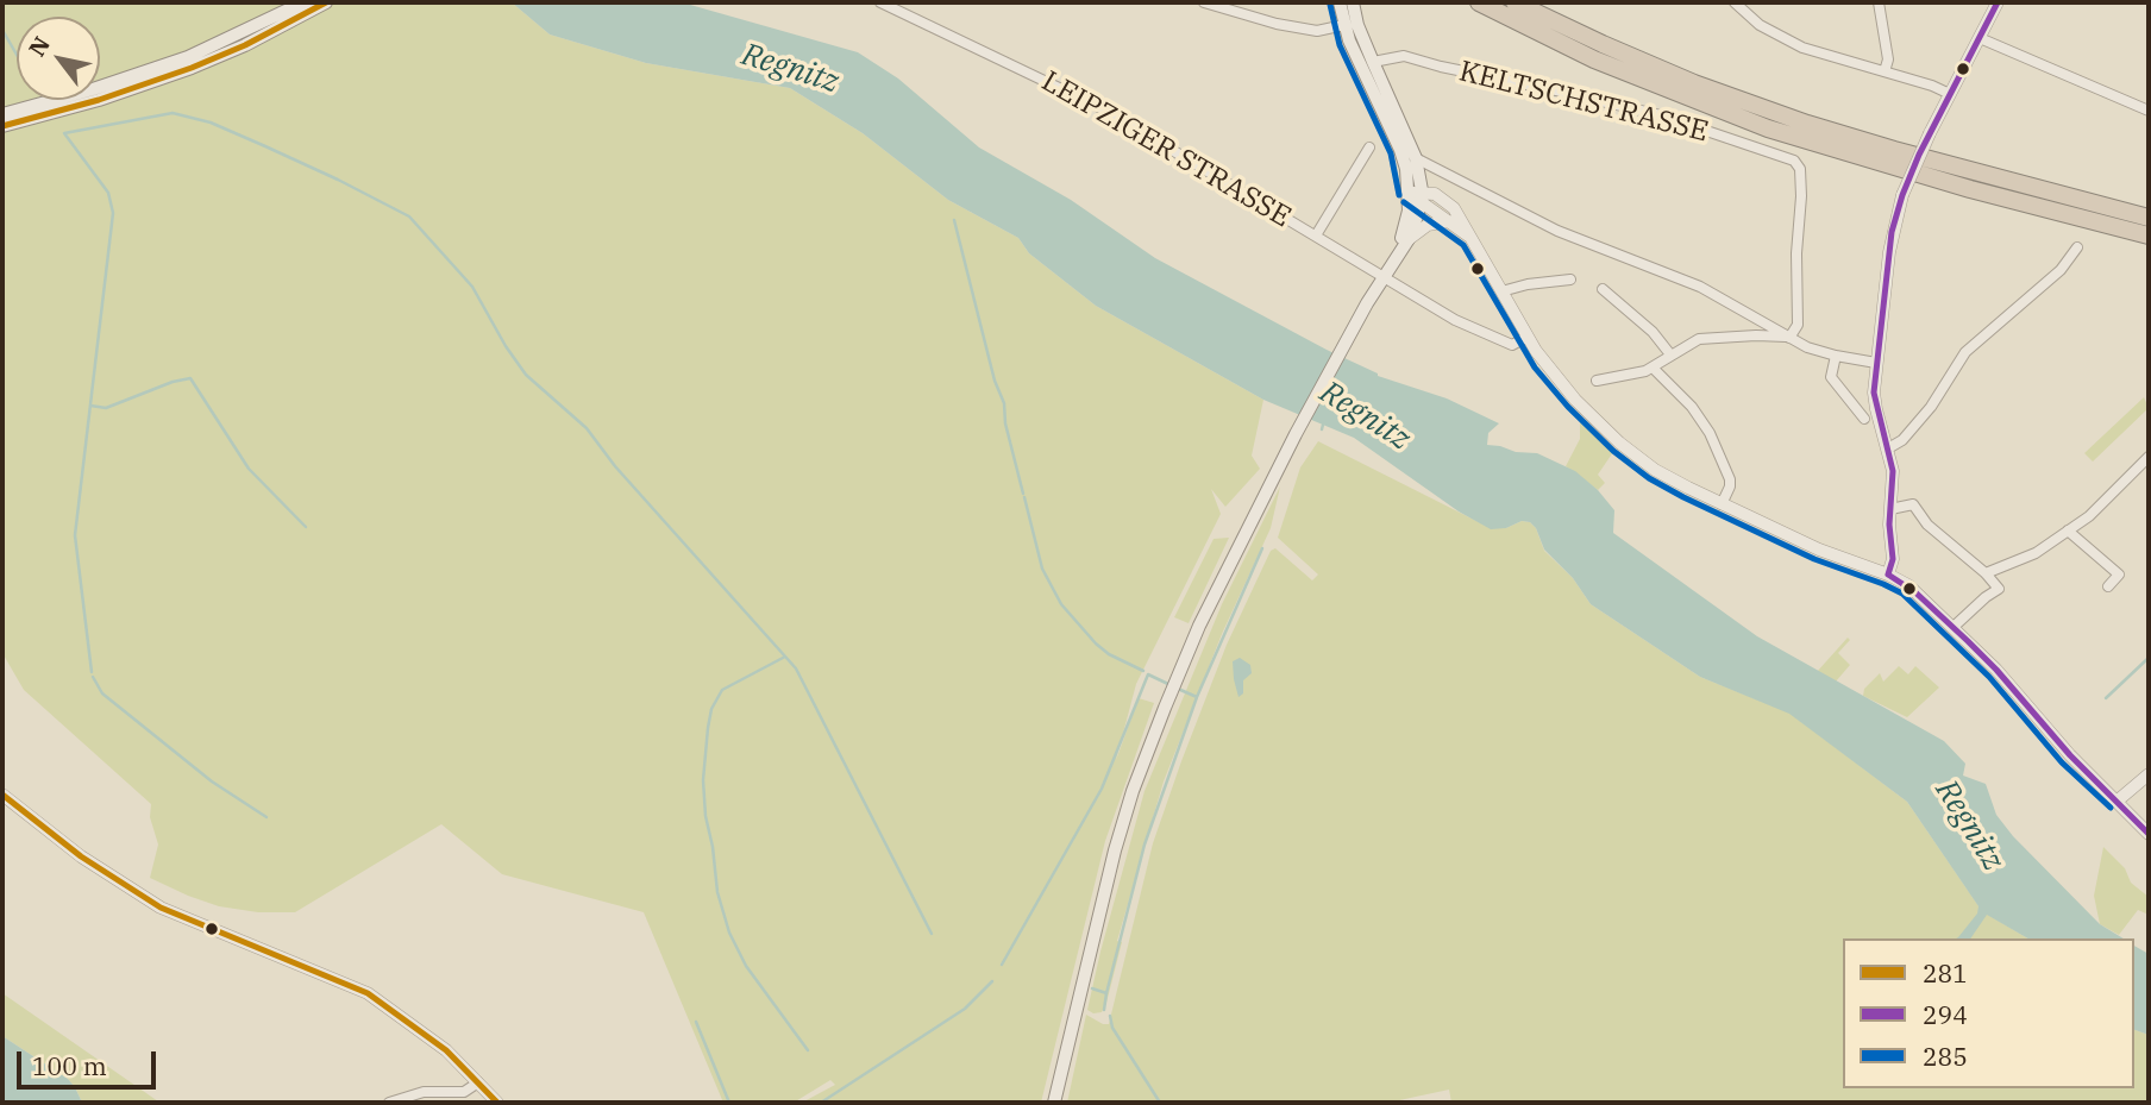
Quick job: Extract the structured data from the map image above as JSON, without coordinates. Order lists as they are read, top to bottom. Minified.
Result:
{"streets":{"street":["KELTSCHSTRASSE","LEIPZIGER STRASSE"]},"water":["Regnitz"],"lines":["transit line 281","transit line 294","transit line 285"],"legend":["281","294","285"],"scale_bar":"100 m","north":"top left"}
